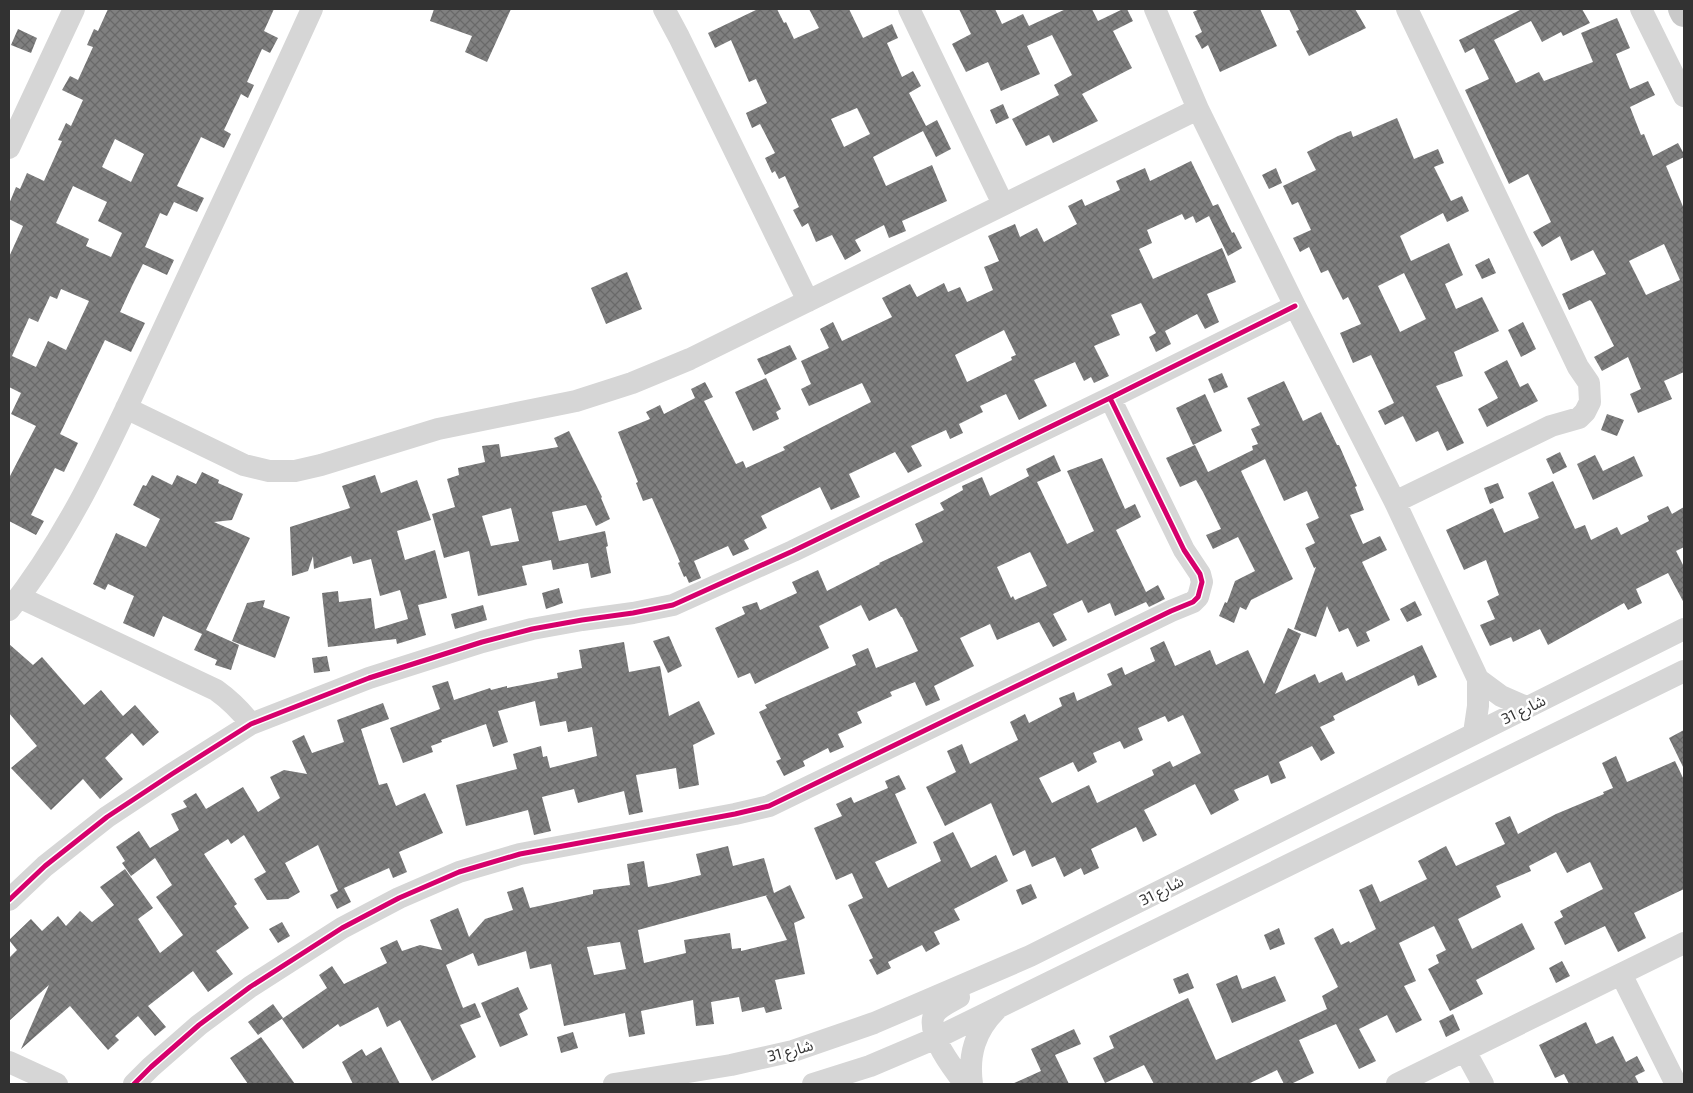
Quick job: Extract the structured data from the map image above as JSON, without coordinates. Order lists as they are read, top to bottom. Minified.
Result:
{"streets":{"street":["شارع 31"]}}
